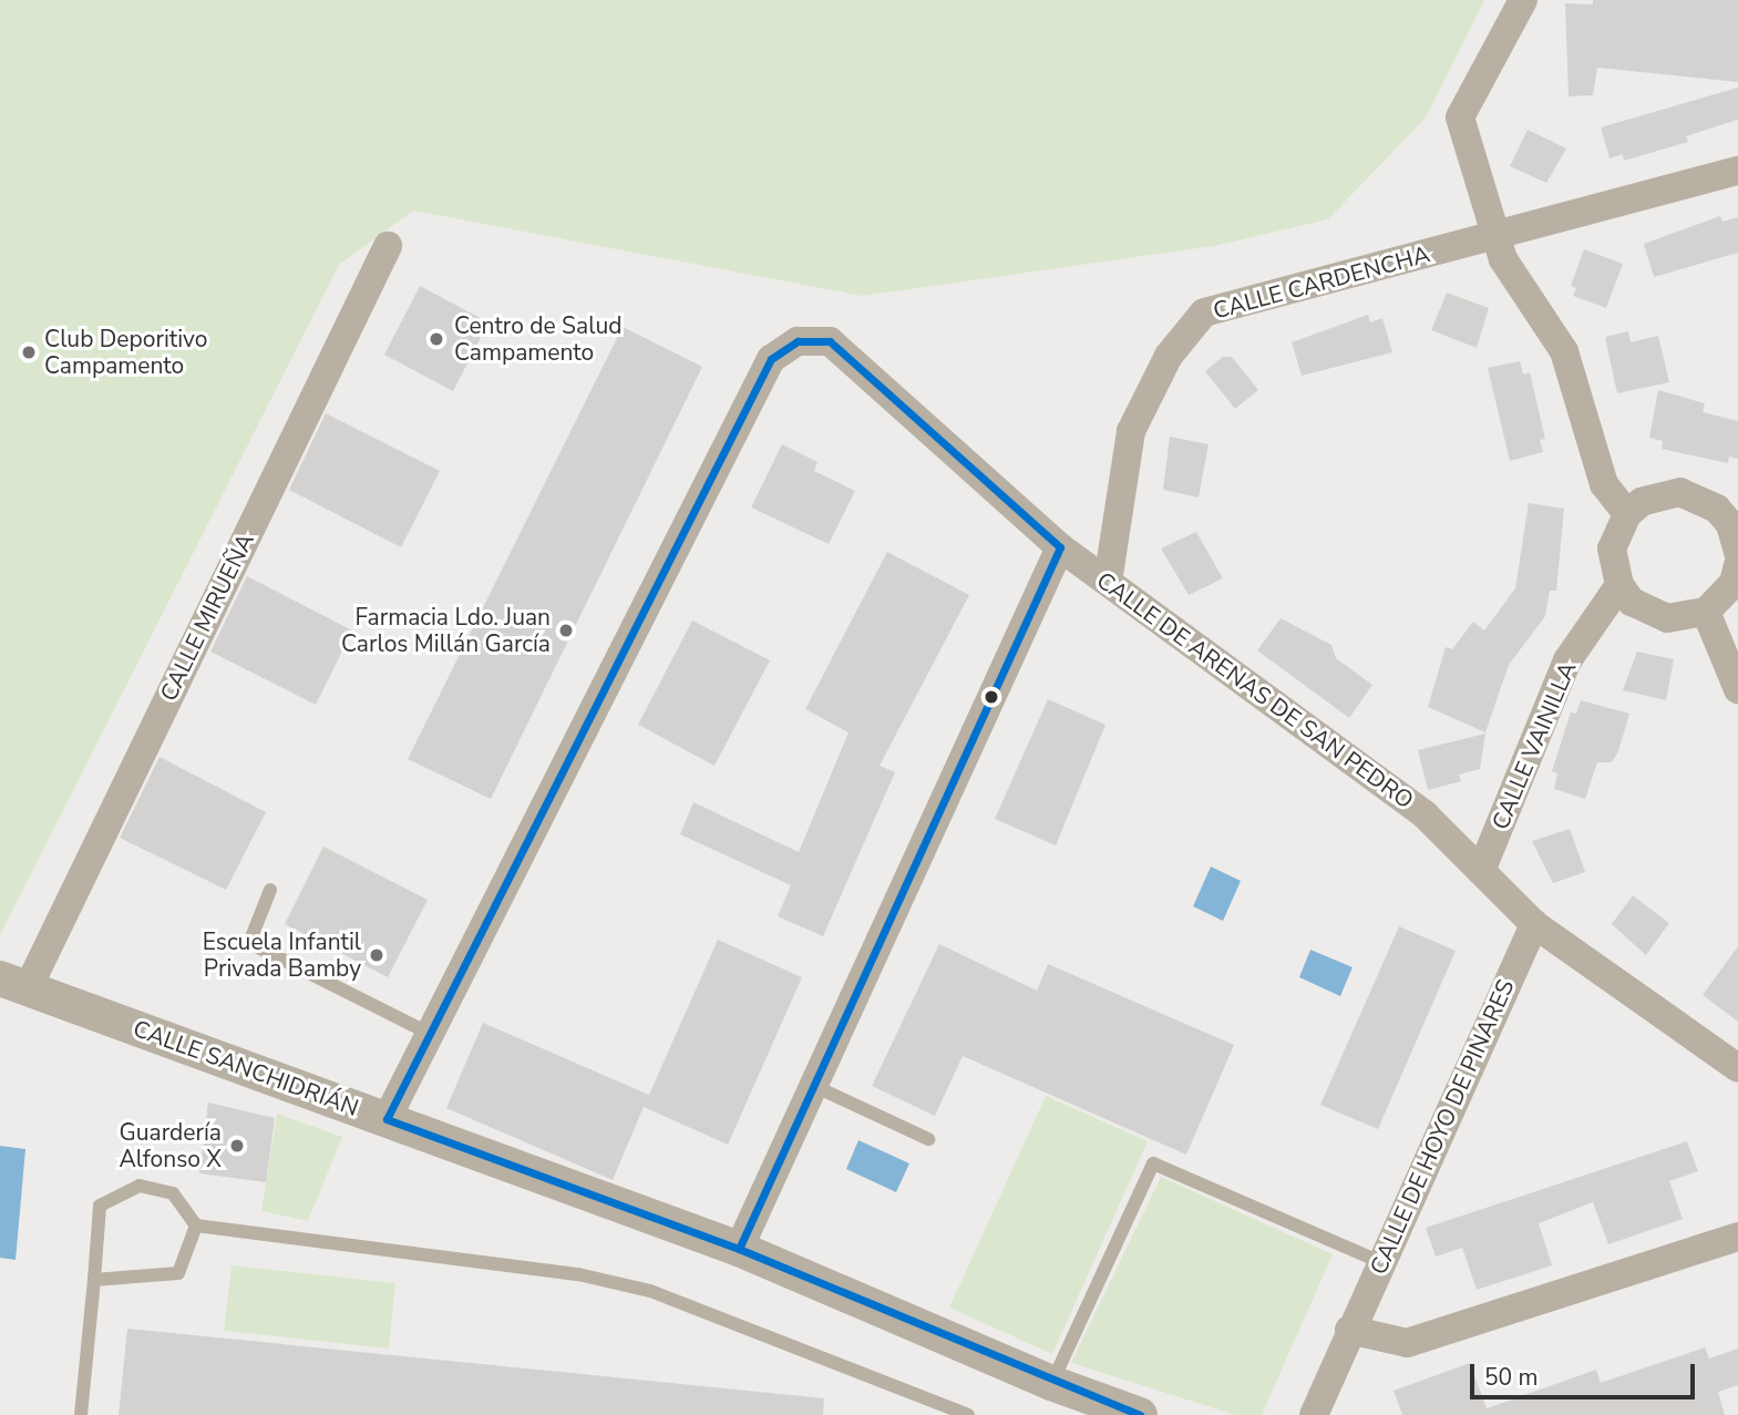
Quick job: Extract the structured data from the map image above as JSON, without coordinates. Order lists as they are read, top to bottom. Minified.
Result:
{"streets":{"street":["CALLE CARDENCHA","CALLE MIRUEÑA","CALLE DE ARENAS DE SAN PEDRO","CALLE VAINILLA","CALLE SANCHIDRIÁN","CALLE DE HOYO DE PINARES"]},"crossings":[["CALLE CARDENCHA","CALLE DE ARENAS DE SAN PEDRO"],["CALLE MIRUEÑA","CALLE SANCHIDRIÁN"],["CALLE DE ARENAS DE SAN PEDRO","CALLE VAINILLA"],["CALLE DE ARENAS DE SAN PEDRO","CALLE DE HOYO DE PINARES"]],"places":["Centro de Salud Campamento","Club Deporitivo Campamento","Farmacia Ldo. Juan Carlos Millán García","Escuela Infantil Privada Bamby","Guardería Alfonso X"],"scale_bar":"50 m"}
